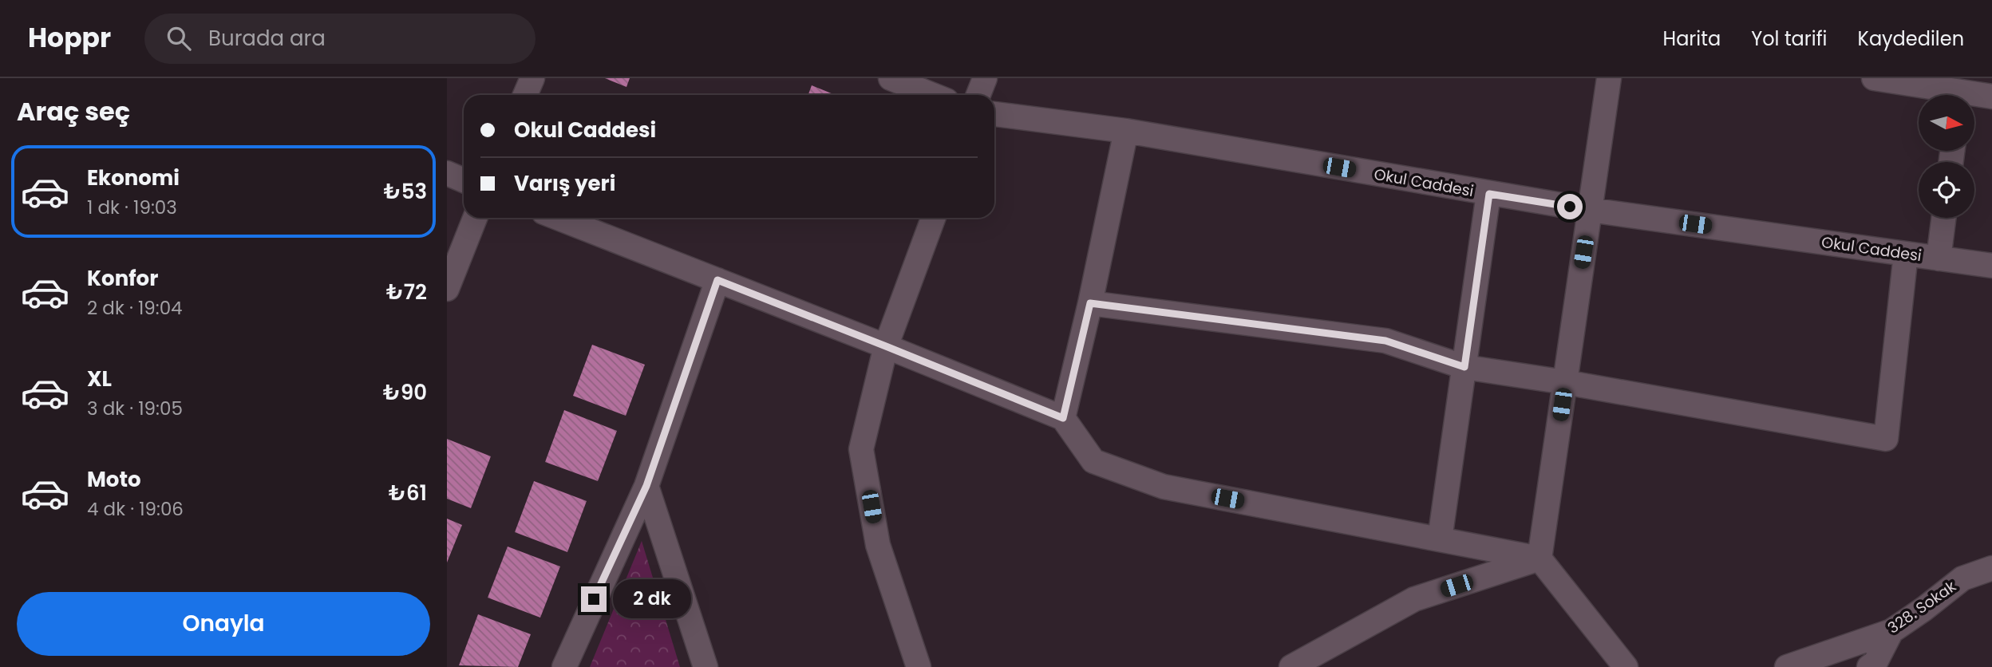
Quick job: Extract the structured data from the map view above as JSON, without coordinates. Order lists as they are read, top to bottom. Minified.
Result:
{"streets":{"street":["Okul Caddesi","328. Sokak"]},"north":"right","page":{"header":"Hoppr","search":"Burada ara","nav":["Harita","Yol tarifi","Kaydedilen"],"heading":"Araç seç","banner":["Okul Caddesi","Varış yeri"],"list":[{"name":"Ekonomi","note":"1 dk · 19:03","value":"₺53"},{"name":"Konfor","note":"2 dk · 19:04","value":"₺72"},{"name":"XL","note":"3 dk · 19:05","value":"₺90"},{"name":"Moto","note":"4 dk · 19:06","value":"₺61"}],"bubble":"2 dk","buttons":"Onayla"}}
